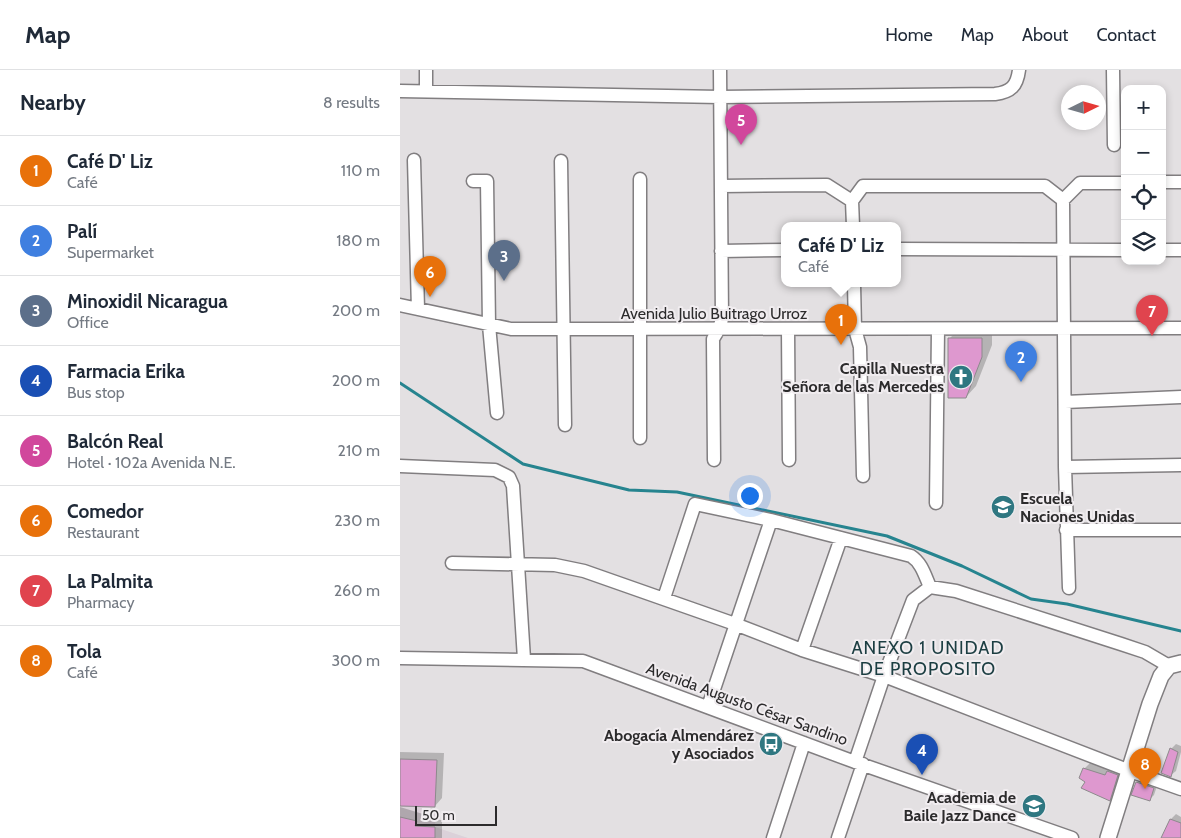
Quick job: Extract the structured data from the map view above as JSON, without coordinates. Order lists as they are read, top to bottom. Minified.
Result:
{"streets":{"street":["Avenida Julio Buitrago Urroz","Avenida Augusto César Sandino"]},"districts":["ANEXO 1 UNIDAD DE PROPOSITO"],"places":{"church":["Capilla Nuestra Señora de las Mercedes"],"school or university":["Escuela Naciones Unidas","Academia de Baile Jazz Dance"],"bus stop":["Abogacía Almendárez y Asociados"]},"scale_bar":"50 m","north":"right","page":{"header":"Map","nav":["Home","Map","About","Contact"],"heading":["Nearby","8 results"],"map_buttons":["+","−"],"pins":["5","3","6","7","1","2","4","8"],"list":[{"mark":"1","name":"Café D' Liz","note":"Café","value":"110 m"},{"mark":"2","name":"Palí","note":"Supermarket","value":"180 m"},{"mark":"3","name":"Minoxidil Nicaragua","note":"Office","value":"200 m"},{"mark":"4","name":"Farmacia Erika","note":"Bus stop","value":"200 m"},{"mark":"5","name":"Balcón Real","note":"Hotel · 102a Avenida N.E.","value":"210 m"},{"mark":"6","name":"Comedor","note":"Restaurant","value":"230 m"},{"mark":"7","name":"La Palmita","note":"Pharmacy","value":"260 m"},{"mark":"8","name":"Tola","note":"Café","value":"300 m"}],"popup":["Café D' Liz","Café"],"scale":"50 m"}}
